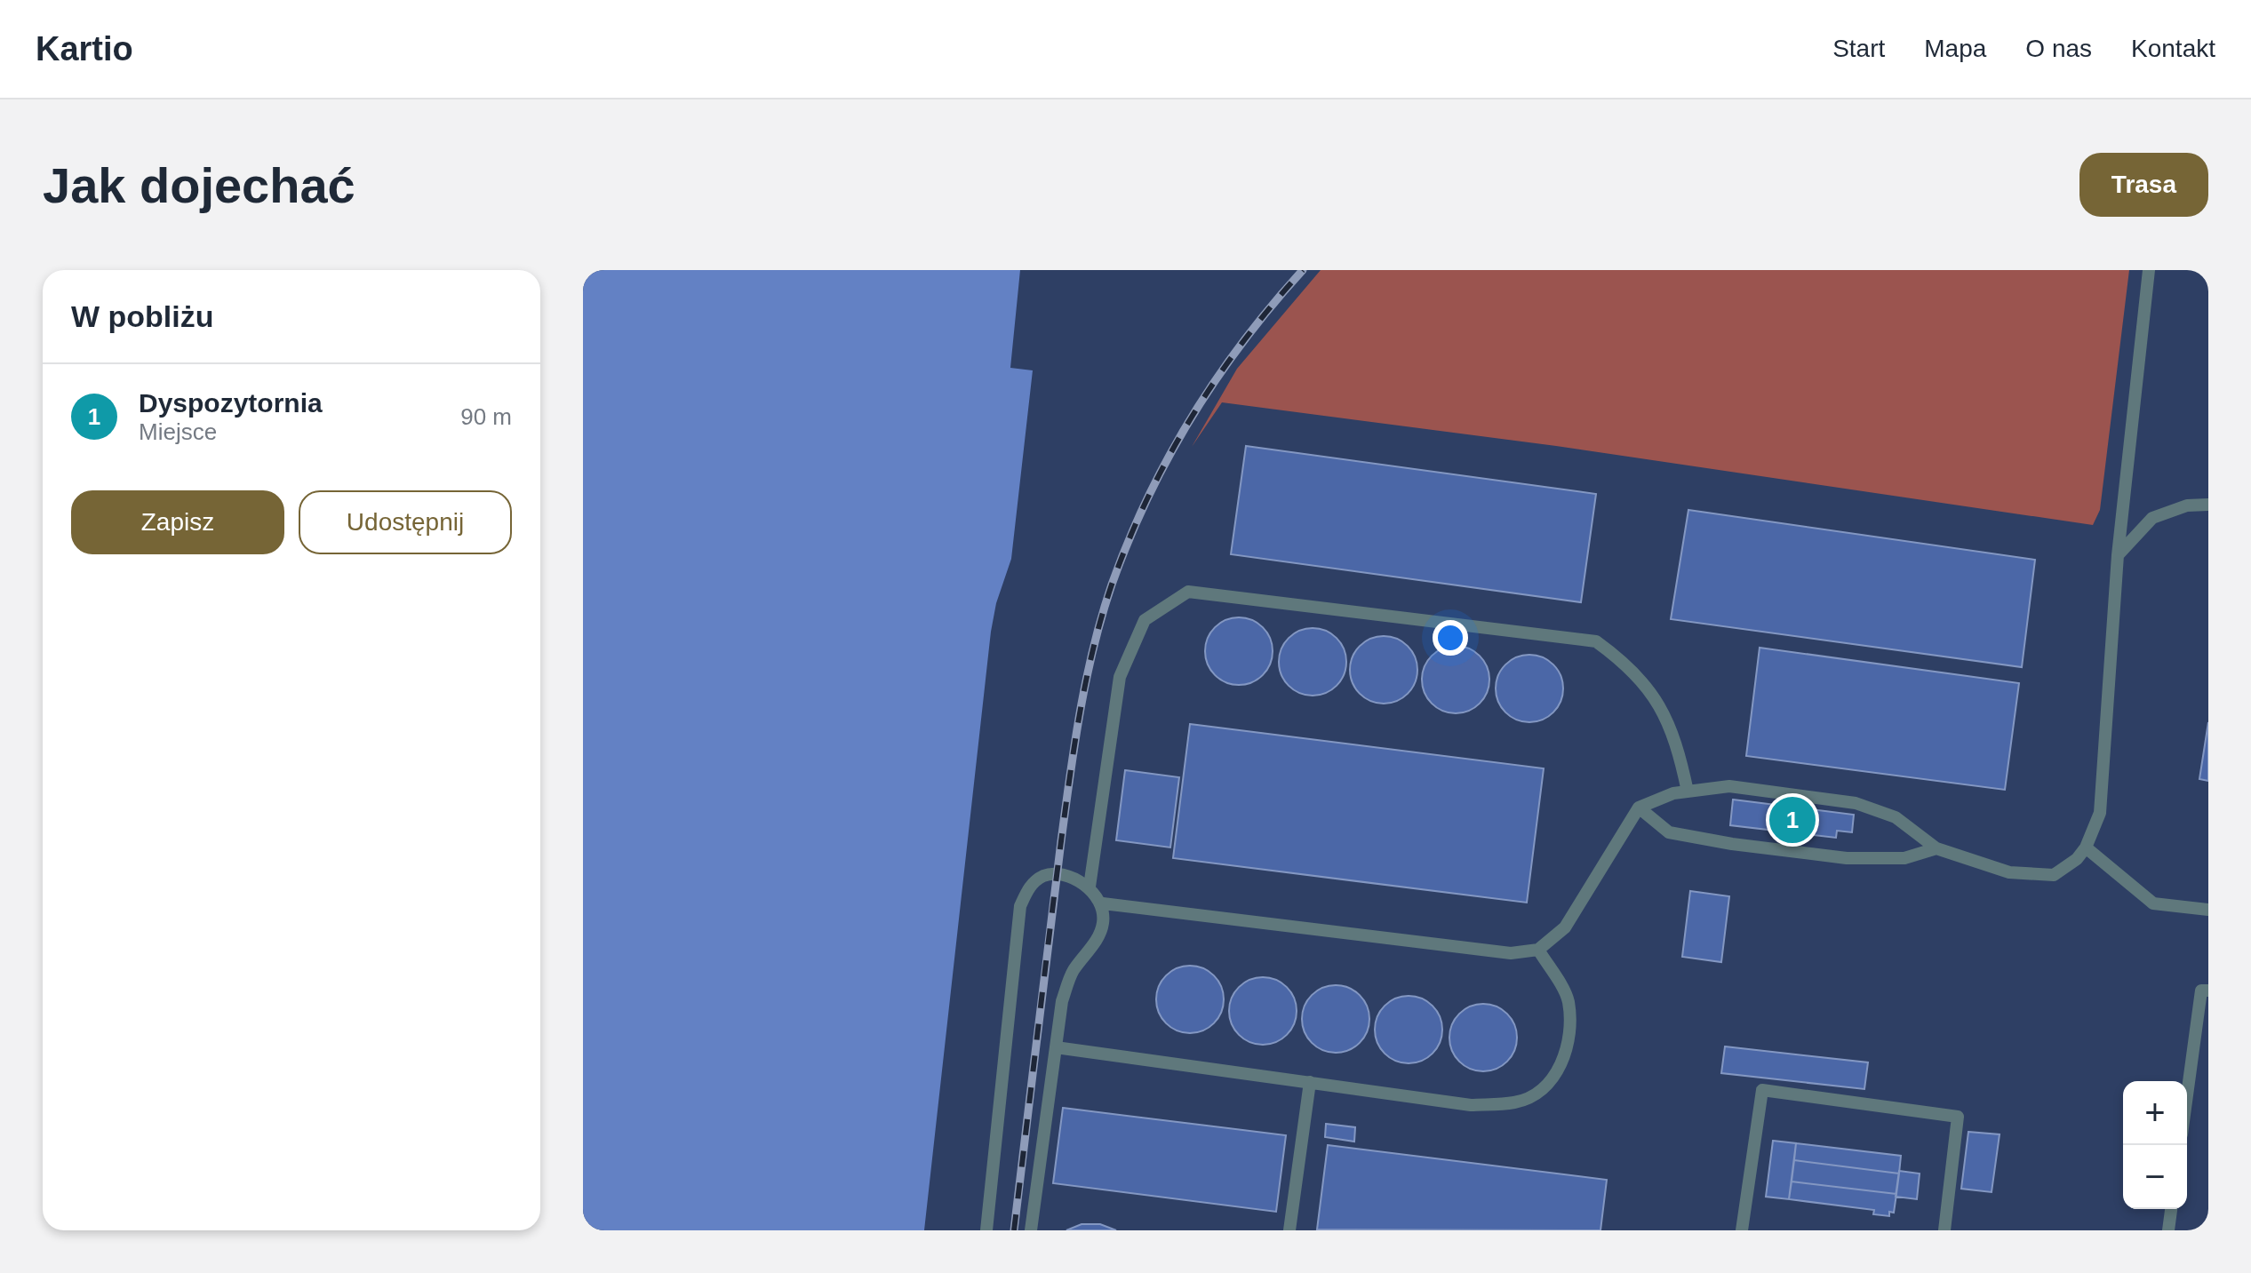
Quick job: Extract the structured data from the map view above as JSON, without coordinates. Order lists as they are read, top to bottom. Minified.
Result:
{"page":{"header":"Kartio","nav":["Start","Mapa","O nas","Kontakt"],"buttons":["Trasa",["Zapisz","Udostępnij"]],"title":"Jak dojechać","heading":"W pobliżu","list":[{"mark":"1","name":"Dyspozytornia","note":"Miejsce","value":"90 m"}],"pins":"1","map_buttons":["+","−"]}}
